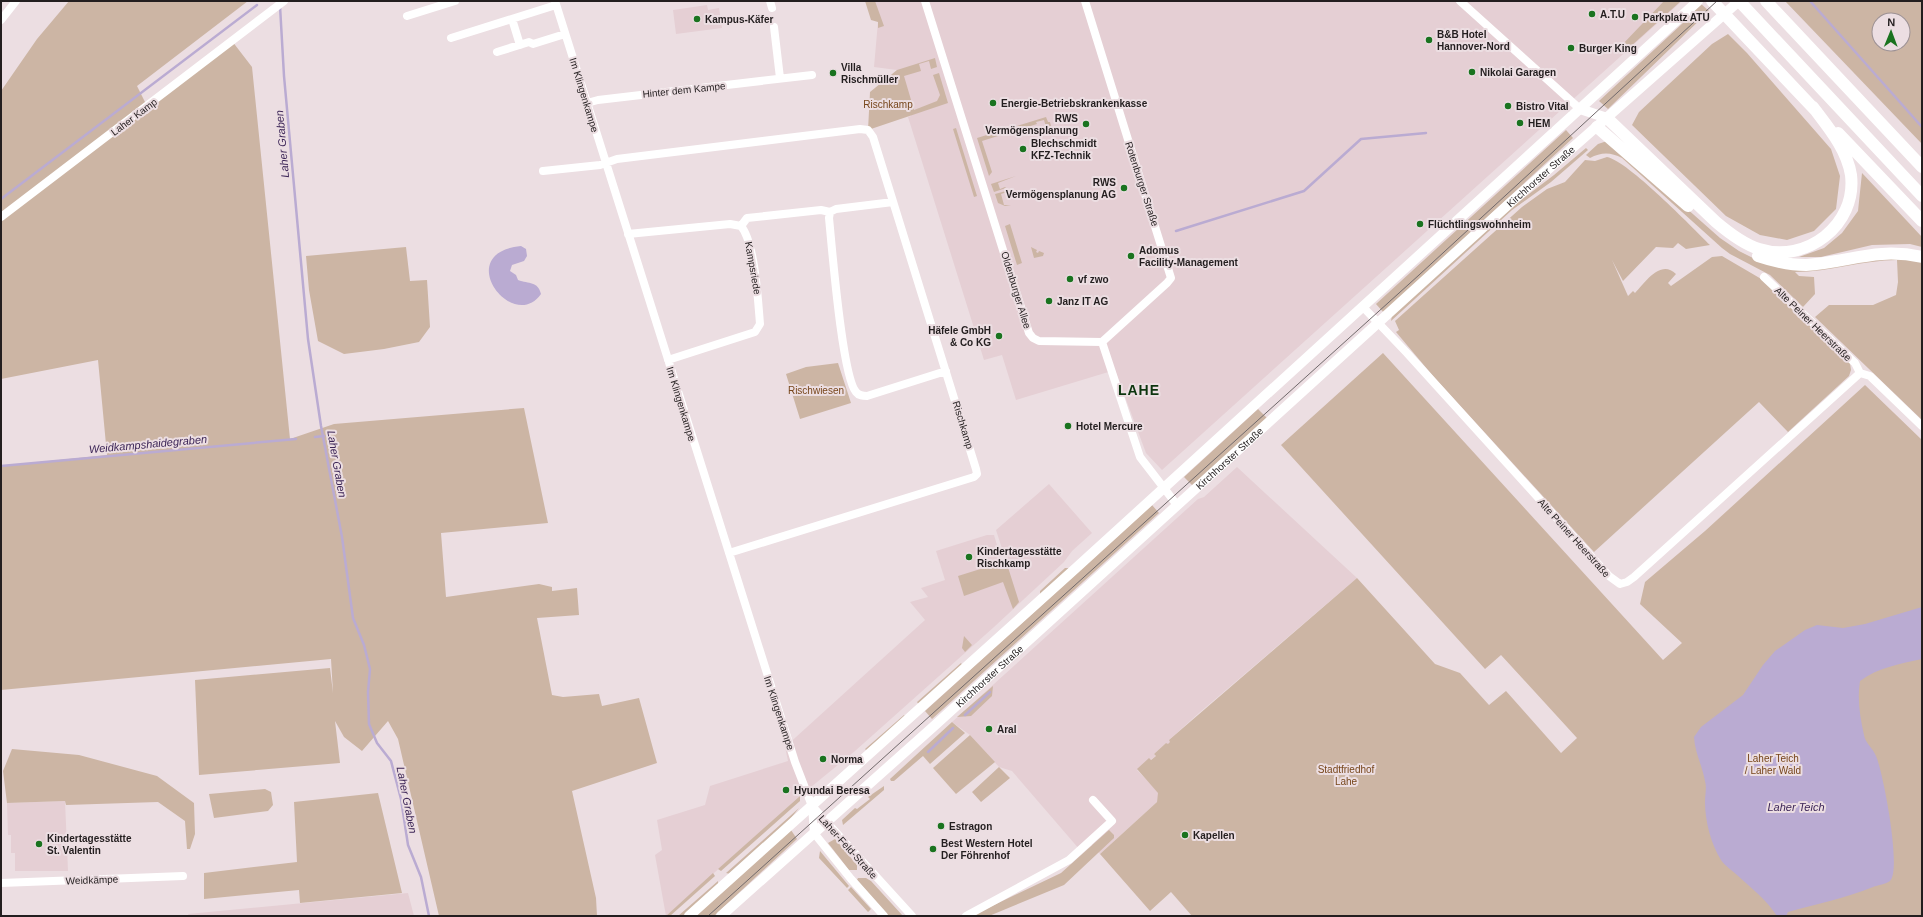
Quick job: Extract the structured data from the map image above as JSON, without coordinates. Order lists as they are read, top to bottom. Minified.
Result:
{"streets":{"main road":["Kirchhorster Straße"],"street":["Hinter dem Kampe","Im Klingenkampe","Laher Kamp","Rotenburger Straße","Kampsriede","Oldenburger Allee","Alte Peiner Heerstraße","Rischkamp","Laher-Feld-Straße","Weidkämpe"]},"crossings":[["Hinter dem Kampe","Im Klingenkampe"],["Im Klingenkampe","Kampsriede"],["Im Klingenkampe","Rischkamp"],["Im Klingenkampe","Laher-Feld-Straße"],["Kirchhorster Straße","Alte Peiner Heerstraße"],["Kirchhorster Straße","Laher-Feld-Straße"],["Rotenburger Straße","Oldenburger Allee"]],"districts":["LAHE"],"water":["Laher Graben","Weidkampshaidegraben","Laher Teich"],"parks":["Rischkamp","Rischwiesen","Laher Teich / Laher Wald","Stadtfriedhof Lahe"],"places":["A.T.U","Parkplatz ATU","Kampus-Käfer","B&B Hotel Hannover-Nord","Burger King","Nikolai Garagen","Villa Rischmüller","Energie-Betriebskrankenkasse","Bistro Vital","HEM","RWS Vermögensplanung","Blechschmidt KFZ-Technik","RWS Vermögensplanung AG","Flüchtlingswohnheim","Adomus Facility-Management","vf zwo","Janz IT AG","Häfele GmbH & Co KG","Hotel Mercure","Kindertagesstätte Rischkamp","Aral","Norma","Hyundai Beresa","Estragon","Kapellen","Kindertagesstätte St. Valentin","Best Western Hotel Der Föhrenhof"],"north":"top"}
